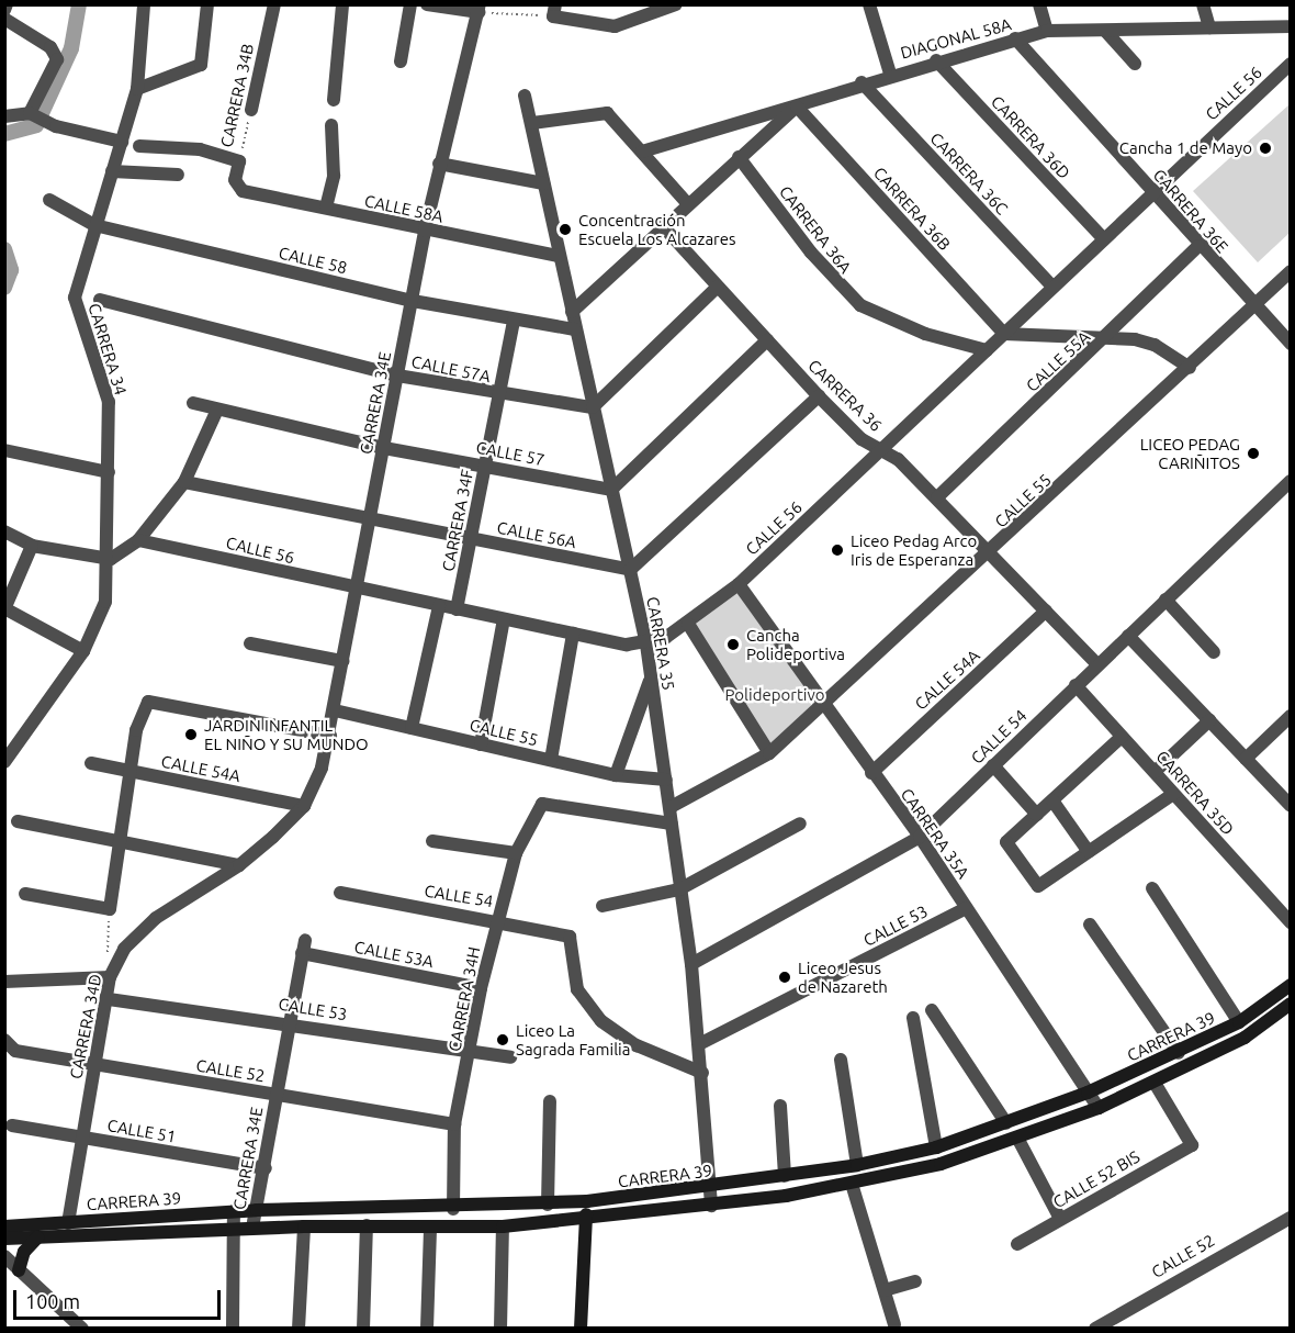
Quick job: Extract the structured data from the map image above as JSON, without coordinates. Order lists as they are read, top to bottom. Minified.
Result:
{"streets":{"main road":["CARRERA 39"],"street":["DIAGONAL 58A","CALLE 56","CARRERA 34B","CARRERA 36D","CARRERA 36C","CALLE 58A","CARRERA 36B","CARRERA 36E","CARRERA 36A","CALLE 58","CARRERA 34","CALLE 55A","CALLE 57A","CARRERA 36","CARRERA 34E","CALLE 57","CALLE 55","CARRERA 34F","CALLE 56A","CARRERA 35","CALLE 54A","CALLE 54","CARRERA 35D","CARRERA 35A","CALLE 53","CALLE 53A","CARRERA 34H","CARRERA 34D","CALLE 52","CALLE 51","CALLE 52 BIS"]},"crossings":[["DIAGONAL 58A","CARRERA 36D"],["DIAGONAL 58A","CARRERA 36C"],["DIAGONAL 58A","CARRERA 36B"],["DIAGONAL 58A","CARRERA 36E"],["CALLE 56","CARRERA 36D"],["CALLE 56","CARRERA 36C"],["CALLE 56","CARRERA 36B"],["CALLE 56","CARRERA 36E"],["CALLE 56","CARRERA 36A"],["CALLE 56","CARRERA 36"],["CALLE 56","CARRERA 34E"],["CALLE 56","CARRERA 34F"],["CALLE 56","CARRERA 35"],["CALLE 56","CARRERA 35A"],["CARRERA 34B","CALLE 58A"],["CALLE 58A","CARRERA 34E"],["CALLE 58A","CARRERA 35"],["CARRERA 36E","CALLE 55A"],["CARRERA 36E","CALLE 55"],["CALLE 58","CARRERA 34"],["CALLE 58","CARRERA 34E"],["CALLE 58","CARRERA 34F"],["CALLE 58","CARRERA 35"],["CALLE 55A","CARRERA 36"],["CALLE 57A","CARRERA 34E"],["CALLE 57A","CARRERA 34F"],["CALLE 57A","CARRERA 35"],["CARRERA 36","CALLE 55"],["CARRERA 36","CALLE 54A"],["CARRERA 36","CALLE 54"],["CARRERA 34E","CALLE 57"],["CARRERA 34E","CALLE 55"],["CARRERA 34E","CALLE 56A"],["CARRERA 34E","CALLE 54A"],["CARRERA 34E","CALLE 53"],["CARRERA 34E","CALLE 53A"],["CARRERA 34E","CARRERA 34D"],["CARRERA 34E","CARRERA 39"],["CARRERA 34E","CALLE 52"],["CARRERA 34E","CALLE 51"],["CALLE 57","CARRERA 34F"],["CALLE 57","CARRERA 35"],["CALLE 55","CARRERA 35"],["CALLE 55","CARRERA 35A"],["CARRERA 34F","CALLE 56A"],["CALLE 56A","CARRERA 35"],["CARRERA 35","CALLE 54"],["CARRERA 35","CALLE 53"],["CARRERA 35","CARRERA 34H"],["CARRERA 35","CARRERA 39"],["CALLE 54A","CARRERA 35A"],["CALLE 54A","CARRERA 34D"],["CALLE 54","CARRERA 35D"],["CALLE 54","CARRERA 35A"],["CALLE 54","CARRERA 34H"],["CARRERA 35A","CALLE 53"],["CARRERA 35A","CARRERA 39"],["CALLE 53","CARRERA 34H"],["CALLE 53","CARRERA 34D"],["CALLE 53A","CARRERA 34H"],["CARRERA 34H","CARRERA 39"],["CARRERA 34H","CALLE 52"],["CARRERA 34D","CARRERA 39"],["CARRERA 34D","CALLE 52"],["CARRERA 34D","CALLE 51"],["CARRERA 39","CALLE 52 BIS"]],"parks":["Polideportivo"],"places":["Cancha 1 de Mayo","Concentración Escuela Los Alcazares","LICEO PEDAG CARIÑITOS","Liceo Pedag Arco Iris de Esperanza","Cancha Polideportiva","JARDIN INFANTIL EL NIÑO Y SU MUNDO","Liceo Jesus de Nazareth","Liceo La Sagrada Familia"],"scale_bar":"100 m"}
